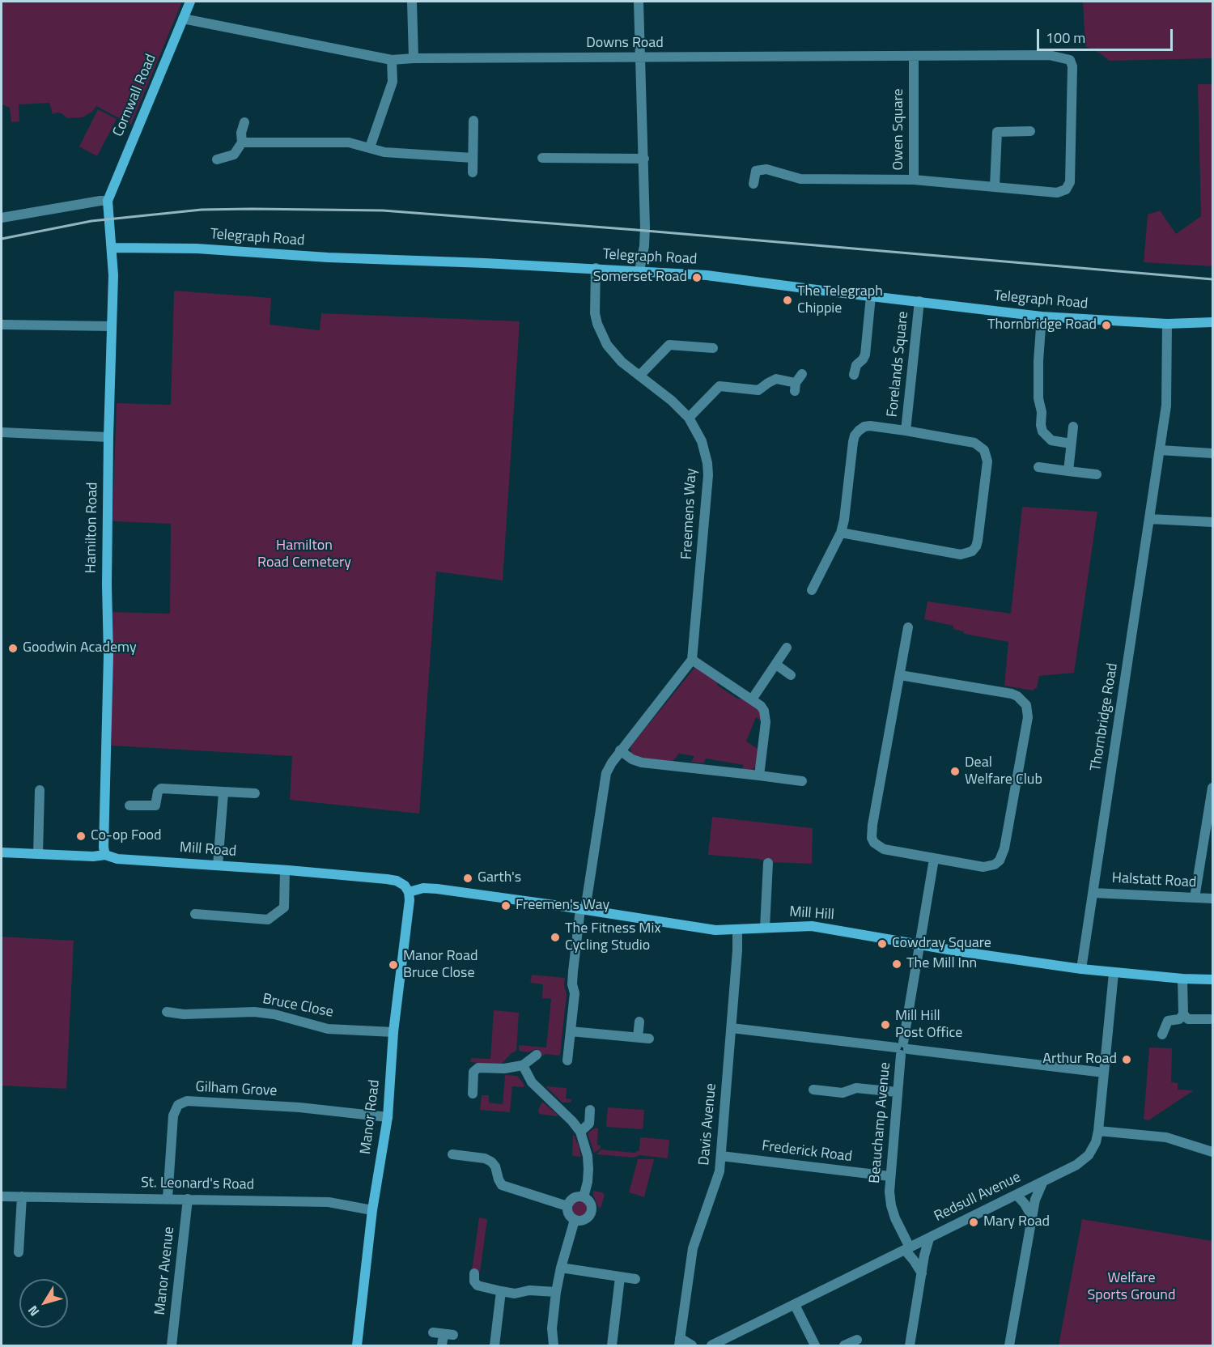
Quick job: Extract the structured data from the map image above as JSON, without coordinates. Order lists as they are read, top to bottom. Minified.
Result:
{"streets":{"street":["Downs Road","Cornwall Road","Owen Square","Telegraph Road","Forelands Square","Freemens Way","Hamilton Road","Thornbridge Road","Mill Road","Halstatt Road","Mill Hill","Bruce Close","Gilham Grove","Manor Road","Beauchamp Avenue","Davis Avenue","Frederick Road","St. Leonard's Road","Redsull Avenue","Manor Avenue"]},"crossings":[["Downs Road","Cornwall Road"],["Downs Road","Owen Square"],["Cornwall Road","Hamilton Road"],["Telegraph Road","Forelands Square"],["Telegraph Road","Freemens Way"],["Telegraph Road","Hamilton Road"],["Telegraph Road","Thornbridge Road"],["Hamilton Road","Mill Road"],["Thornbridge Road","Halstatt Road"],["Thornbridge Road","Mill Hill"],["Mill Road","Mill Hill"],["Mill Road","Manor Road"],["Mill Hill","Manor Road"],["Mill Hill","Beauchamp Avenue"],["Mill Hill","Davis Avenue"],["Mill Hill","Redsull Avenue"],["Bruce Close","Manor Road"],["Gilham Grove","Manor Road"],["Gilham Grove","St. Leonard's Road"],["Manor Road","St. Leonard's Road"],["Beauchamp Avenue","Frederick Road"],["Beauchamp Avenue","Redsull Avenue"],["Davis Avenue","Frederick Road"],["St. Leonard's Road","Manor Avenue"]],"parks":["Hamilton Road Cemetery","Welfare Sports Ground"],"places":["Somerset Road","The Telegraph Chippie","Thornbridge Road","Goodwin Academy","Deal Welfare Club","Co-op Food","Garth's","Freemen's Way","The Fitness Mix Cycling Studio","Cowdray Square","The Mill Inn","Manor Road Bruce Close","Mill Hill Post Office","Arthur Road","Mary Road"],"scale_bar":"100 m","north":"bottom left"}
